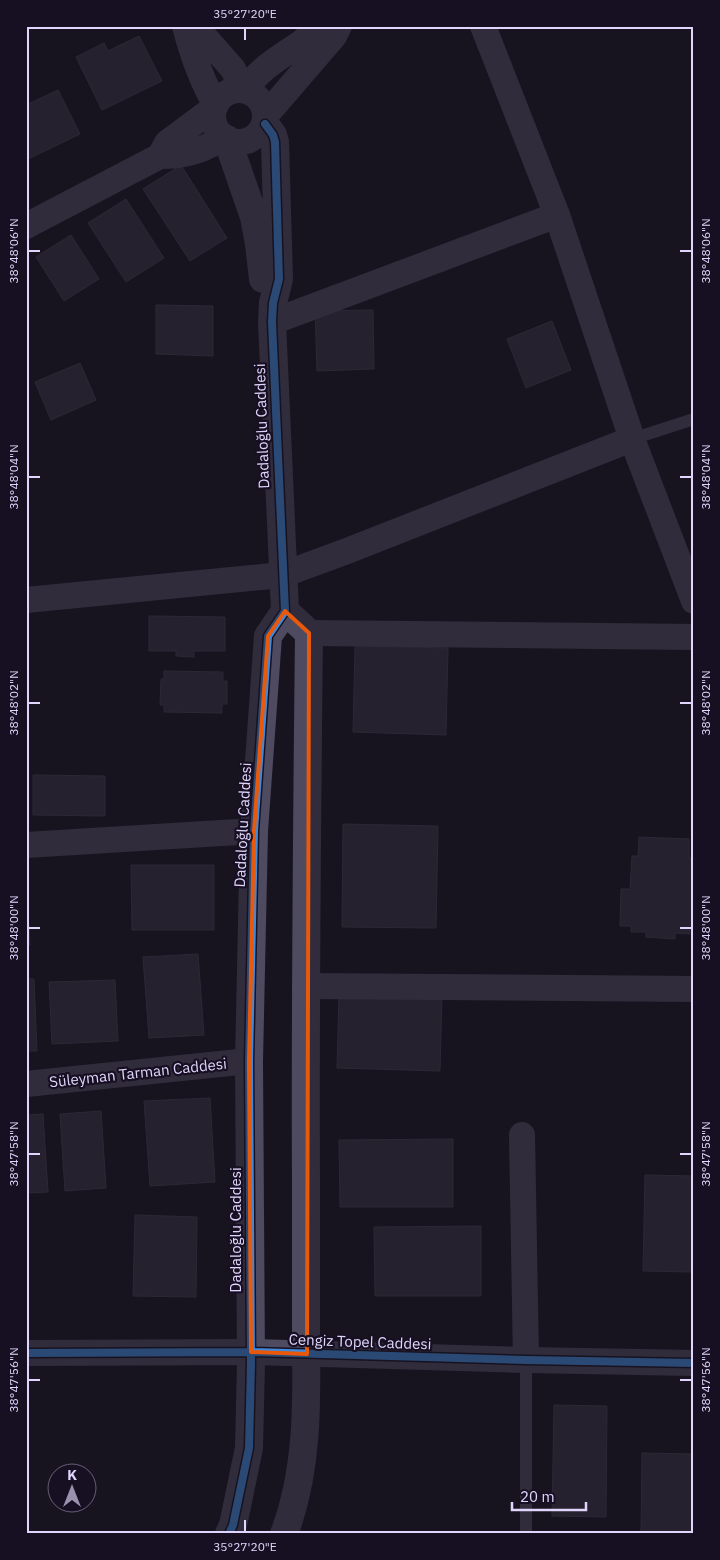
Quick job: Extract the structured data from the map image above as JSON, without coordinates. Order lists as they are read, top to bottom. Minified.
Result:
{"streets":{"street":["Dadaloğlu Caddesi","Süleyman Tarman Caddesi","Cengiz Topel Caddesi"]},"crossings":[["Dadaloğlu Caddesi","Süleyman Tarman Caddesi"],["Dadaloğlu Caddesi","Cengiz Topel Caddesi"]],"scale_bar":"20 m","north":"top","coordinates":["35°27'20\"E","38°48'06\"N","38°48'04\"N","38°48'02\"N","38°48'00\"N","38°47'58\"N","38°47'56\"N"]}
